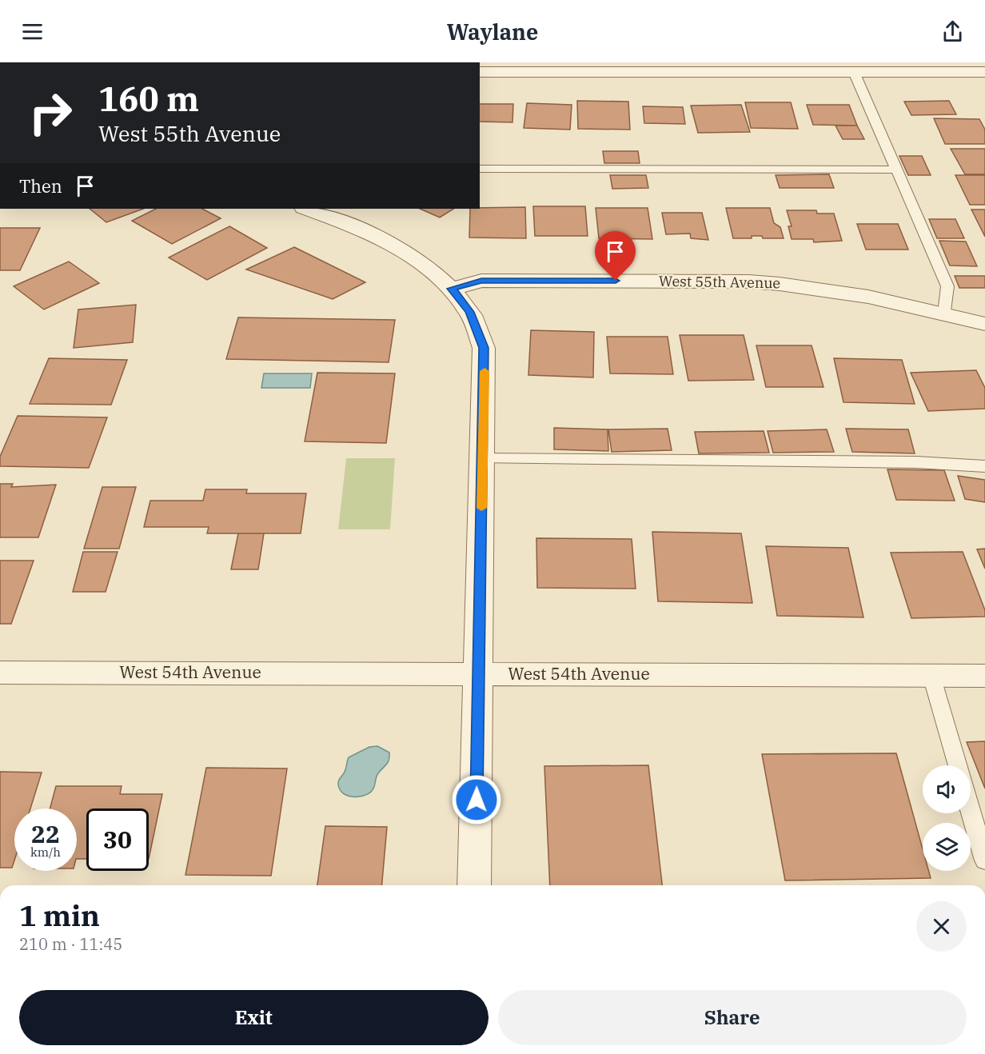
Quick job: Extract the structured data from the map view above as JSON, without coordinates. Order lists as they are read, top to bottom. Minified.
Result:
{"streets":{"street":["West 55th Avenue","West 54th Avenue"]},"page":{"header":"Waylane","turn":["160 m","West 55th Avenue"],"then":"Then","speed":"22 km/h","limit":"30","heading":["1 min","210 m · 11:45"],"buttons":["Exit","Share"]}}
